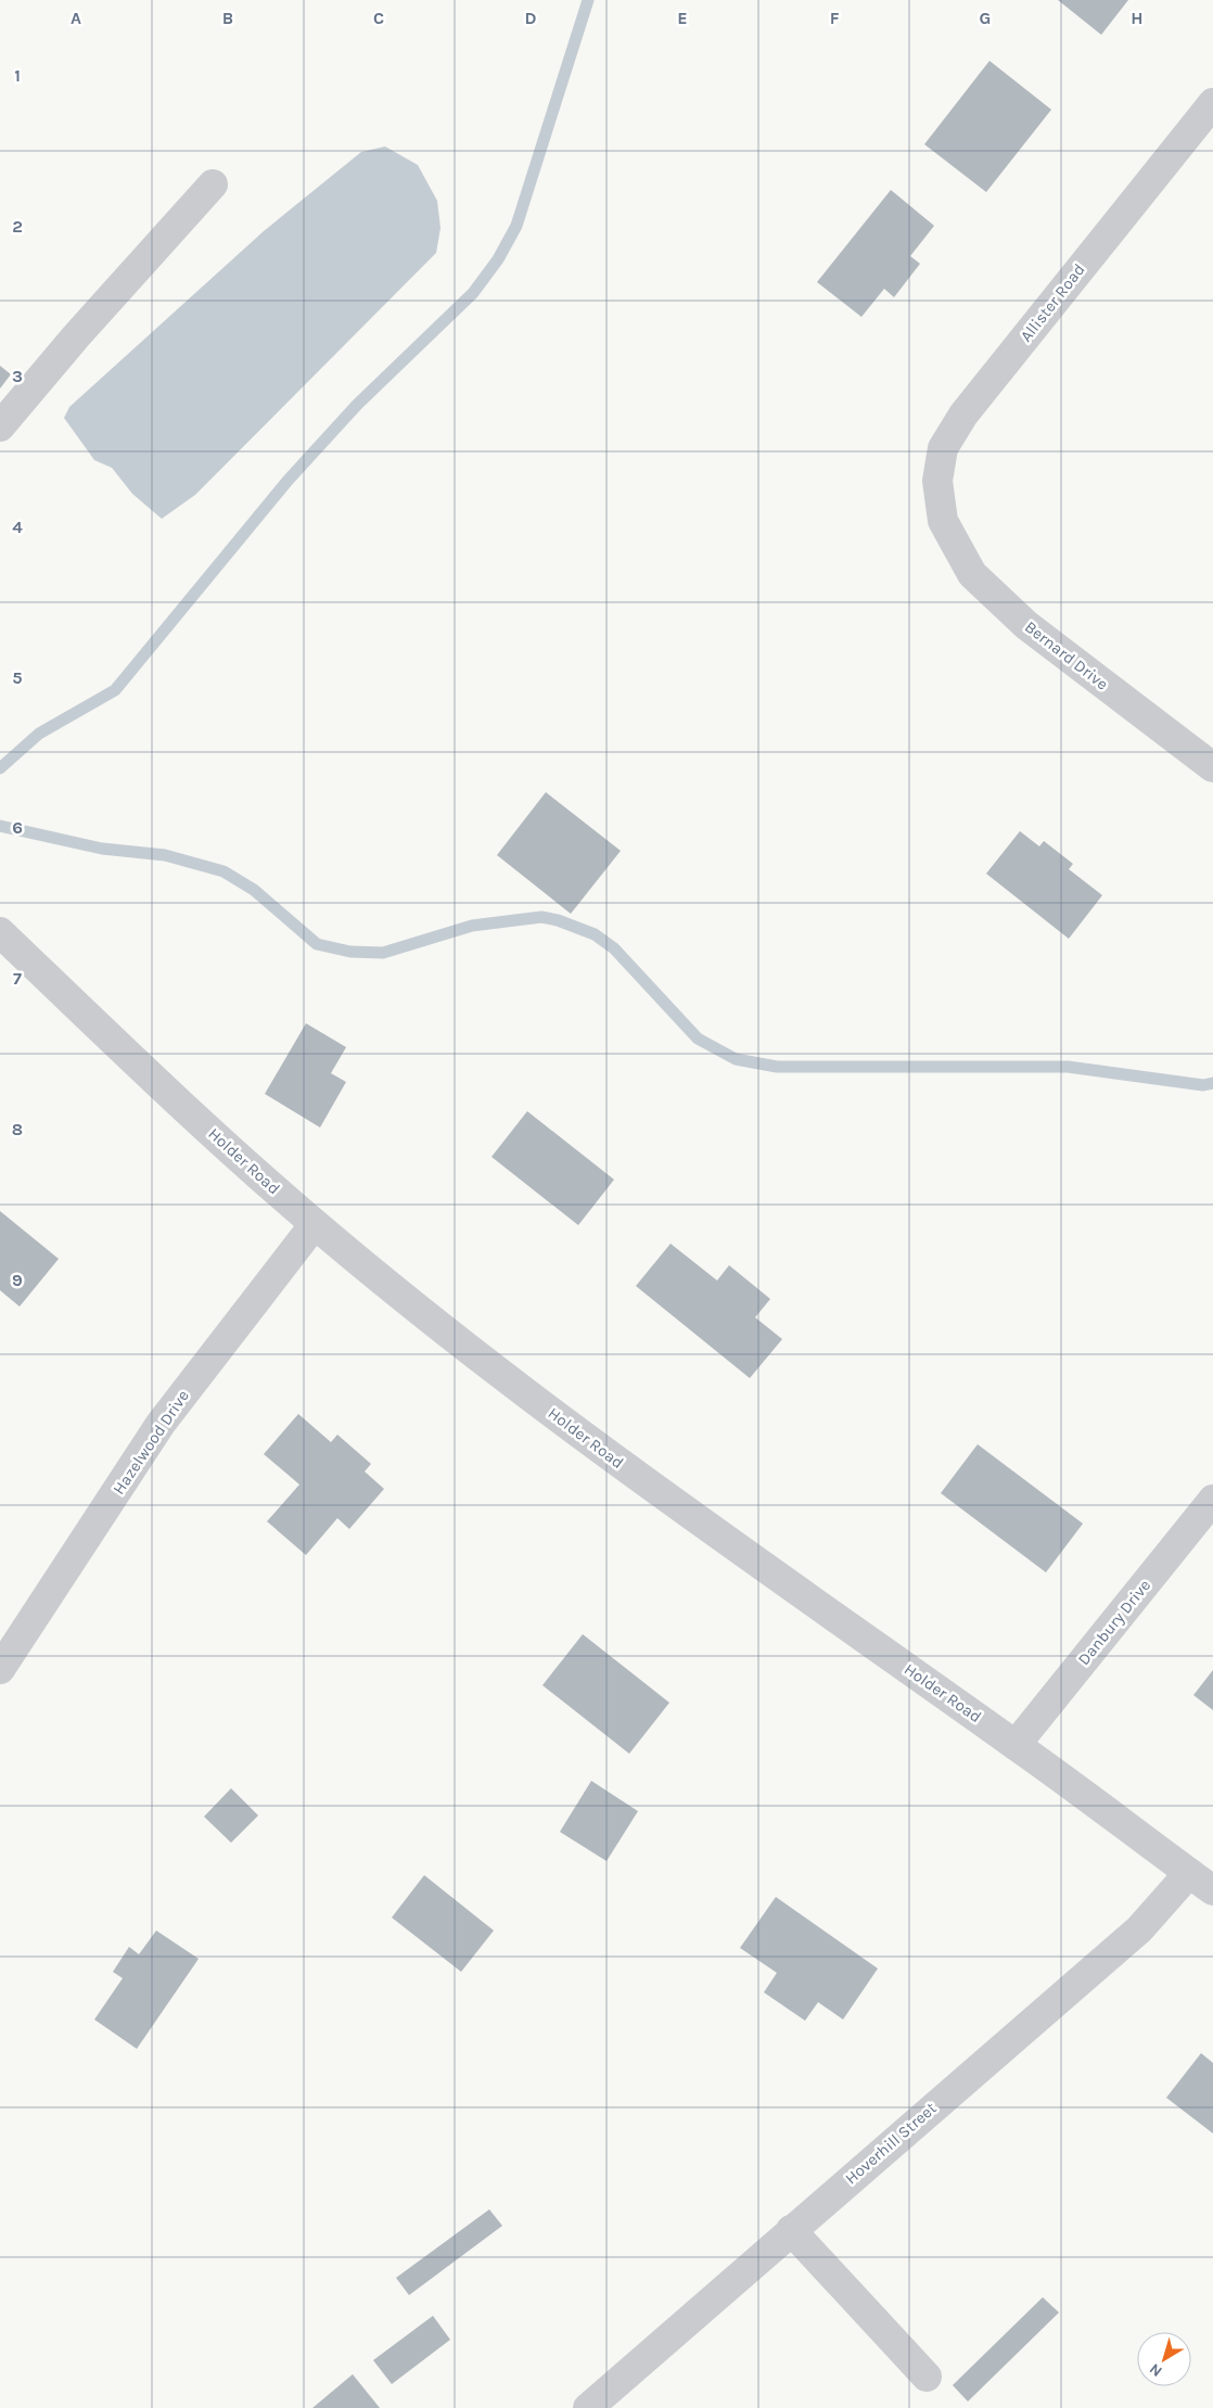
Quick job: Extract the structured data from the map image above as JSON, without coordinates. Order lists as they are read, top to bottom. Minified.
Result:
{"streets":{"street":["Allister Road","Bernard Drive","Holder Road","Hazelwood Drive","Danbury Drive","Hoverhill Street"]},"crossings":[["Allister Road","Bernard Drive"],["Holder Road","Hazelwood Drive"],["Holder Road","Danbury Drive"],["Holder Road","Hoverhill Street"]],"north":"bottom left","grid":{"columns":["A","B","C","D","E","F","G","H"],"rows":["1","2","3","4","5","6","7","8","9"]}}
